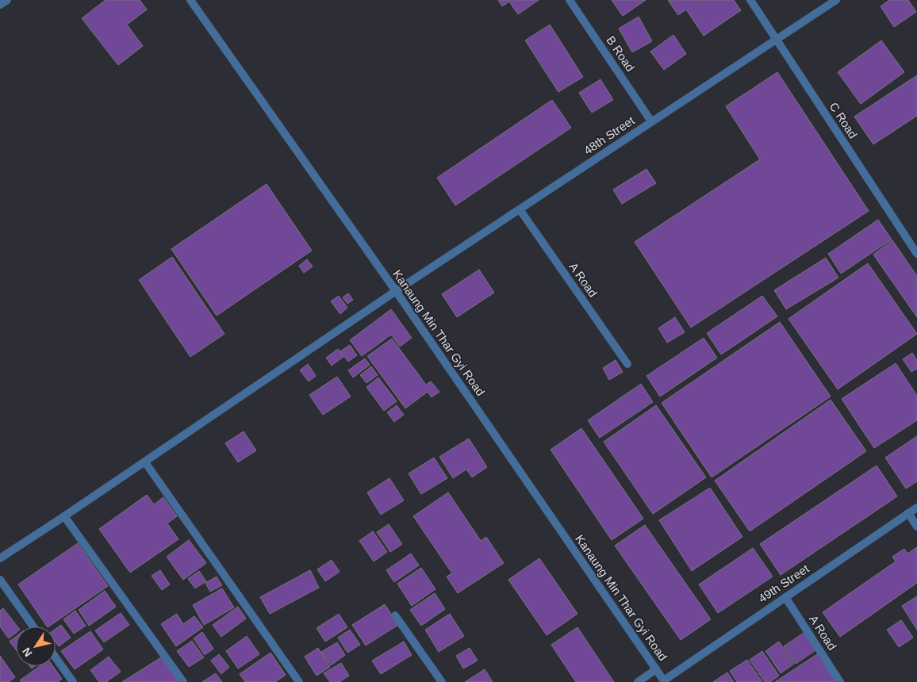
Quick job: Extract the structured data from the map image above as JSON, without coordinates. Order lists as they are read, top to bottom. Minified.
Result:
{"streets":{"street":["B Road","C Road","48th Street","A Road","Kanaung Min Thar Gyi Road","49th Street"]},"crossings":[["B Road","48th Street"],["C Road","48th Street"],["48th Street","A Road"],["48th Street","Kanaung Min Thar Gyi Road"],["A Road","49th Street"],["Kanaung Min Thar Gyi Road","49th Street"]],"north":"bottom left"}
